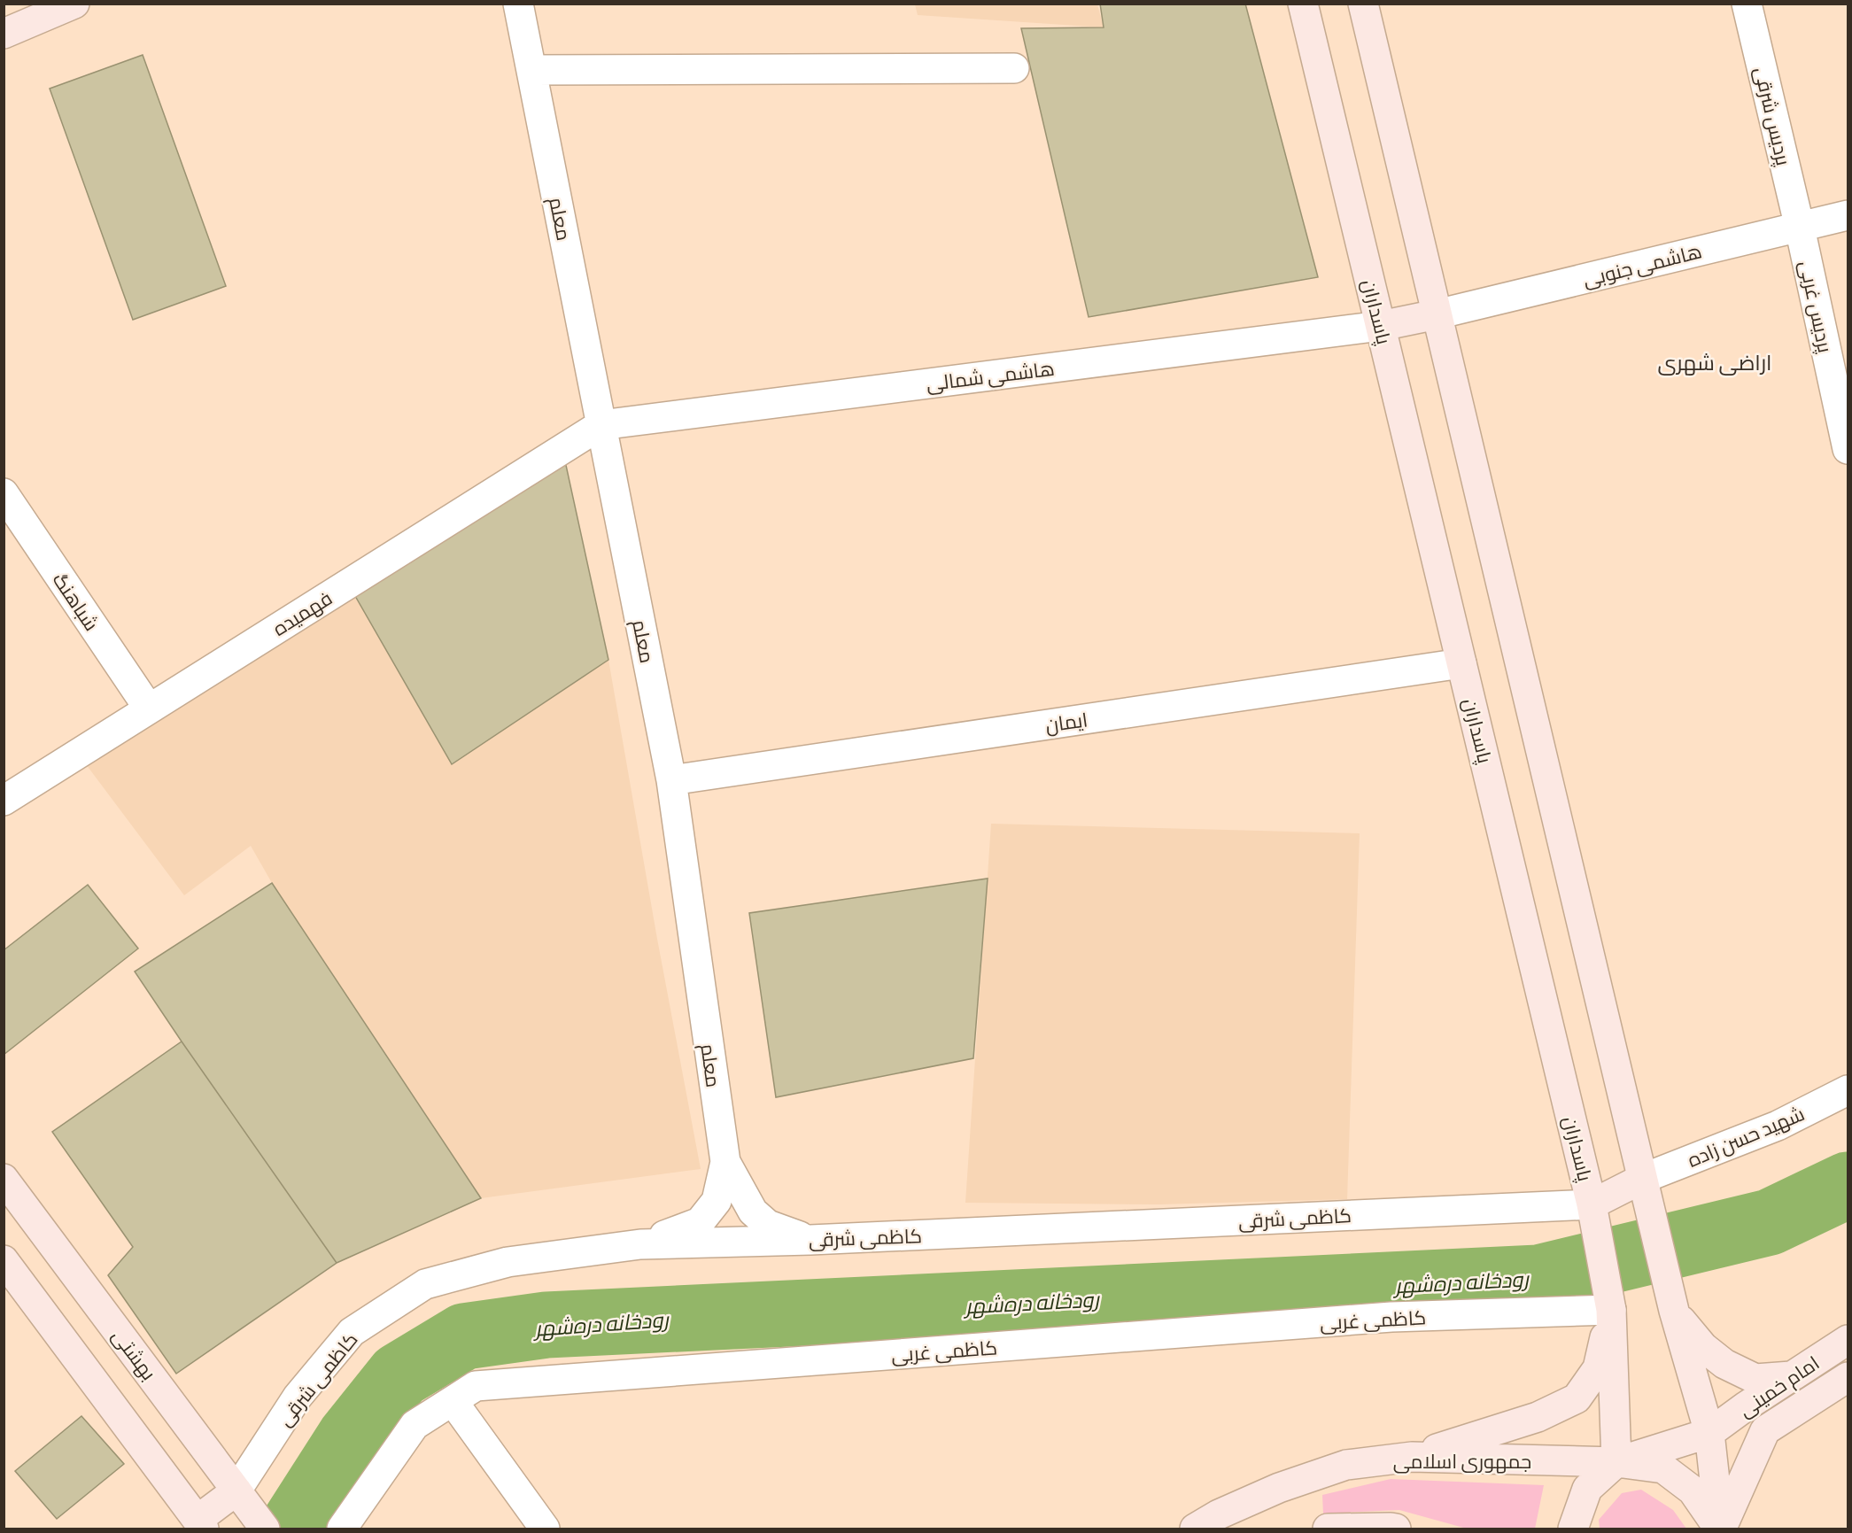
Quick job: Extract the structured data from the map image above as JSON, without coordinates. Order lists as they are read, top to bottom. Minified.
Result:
{"streets":{"main road":["پاسداران","بهشتی","امام خمینی","جمهوری اسلامی"],"street":["پردیس شرقی","معلم","هاشمی جنوبی","پردیس غربی","هاشمی شمالی","شباهنگ","فهمیده","ایمان","شهید حسن زاده","کاظمی شرقی","کاظمی غربی"]},"crossings":[["پردیس شرقی","هاشمی جنوبی"],["پردیس شرقی","پردیس غربی"],["معلم","هاشمی شمالی"],["معلم","فهمیده"],["معلم","ایمان"],["معلم","کاظمی شرقی"],["هاشمی جنوبی","پردیس غربی"],["پاسداران","هاشمی شمالی"],["پاسداران","ایمان"],["پاسداران","کاظمی شرقی"],["پاسداران","کاظمی غربی"],["پاسداران","امام خمینی"],["پاسداران","جمهوری اسلامی"],["هاشمی شمالی","فهمیده"],["شباهنگ","فهمیده"],["کاظمی شرقی","بهشتی"],["امام خمینی","جمهوری اسلامی"]],"districts":["اراضی شهری"],"water":["رودخانه دره‌شهر"]}
